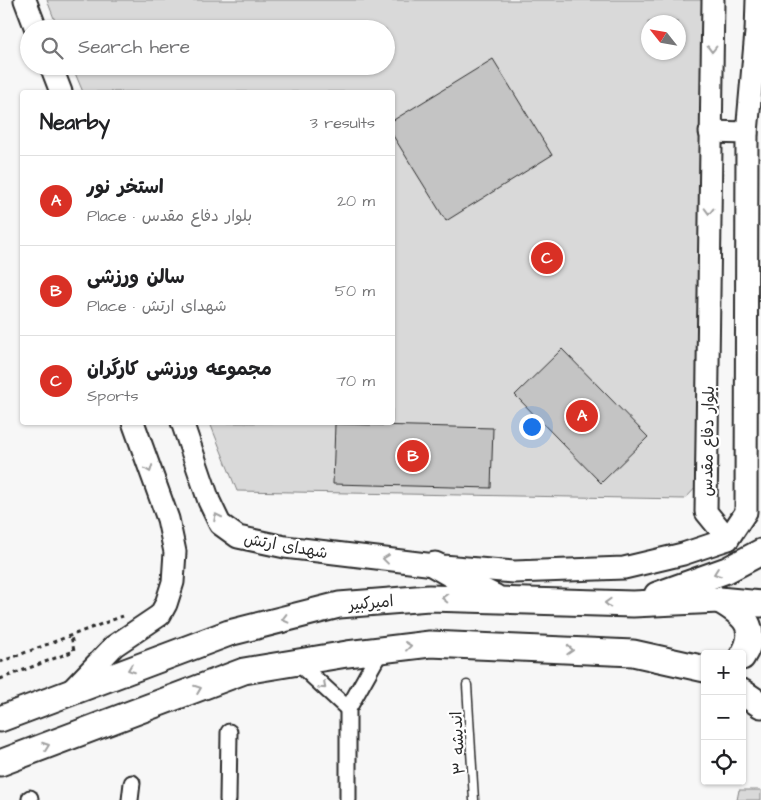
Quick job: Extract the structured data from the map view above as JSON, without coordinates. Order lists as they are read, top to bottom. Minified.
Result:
{"streets":{"main road":["امیرکبیر"],"street":["بلوار دفاع مقدس","شهدای ارتش"],"lane":["اندیشه ۳"]},"crossings":[["بلوار دفاع مقدس","شهدای ارتش"]],"one_way":["شهدای ارتش"],"north":"top left","page":{"search":"Search here","heading":["Nearby","3 results"],"list":[{"mark":"A","name":"استخر نور","note":"Place · بلوار دفاع مقدس","value":"20 m"},{"mark":"B","name":"سالن ورزشی","note":"Place · شهدای ارتش","value":"50 m"},{"mark":"C","name":"مجموعه ورزشی کارگران","note":"Sports","value":"70 m"}],"pins":["C","A","B"],"map_buttons":["+","−"]}}
